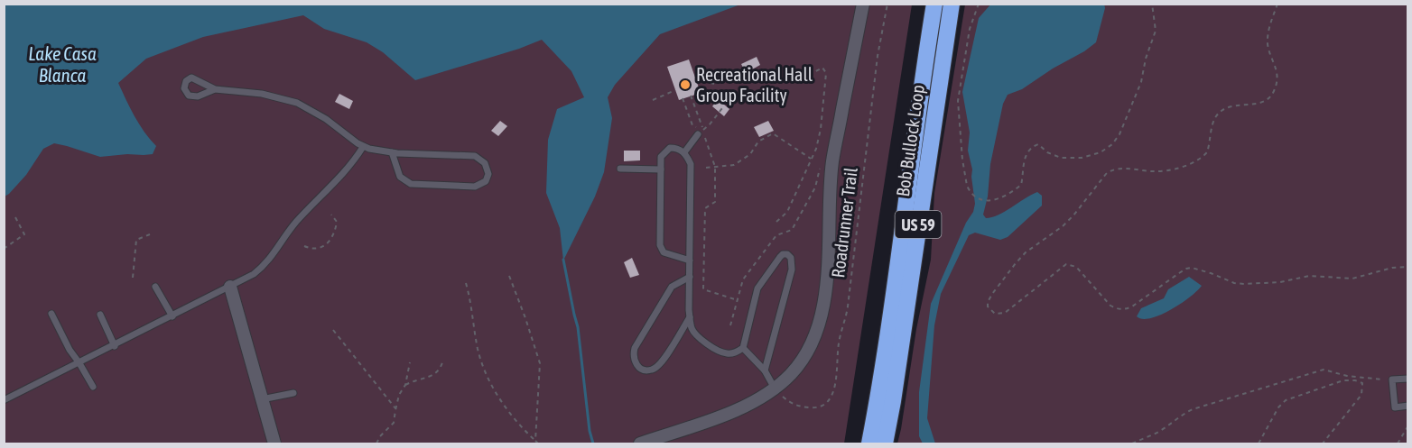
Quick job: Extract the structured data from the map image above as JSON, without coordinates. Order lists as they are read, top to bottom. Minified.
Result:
{"streets":{"highway":["Bob Bullock Loop","US 59"],"path":["Roadrunner Trail"]},"water":["Lake Casa Blanca"],"places":["Recreational Hall Group Facility"]}
